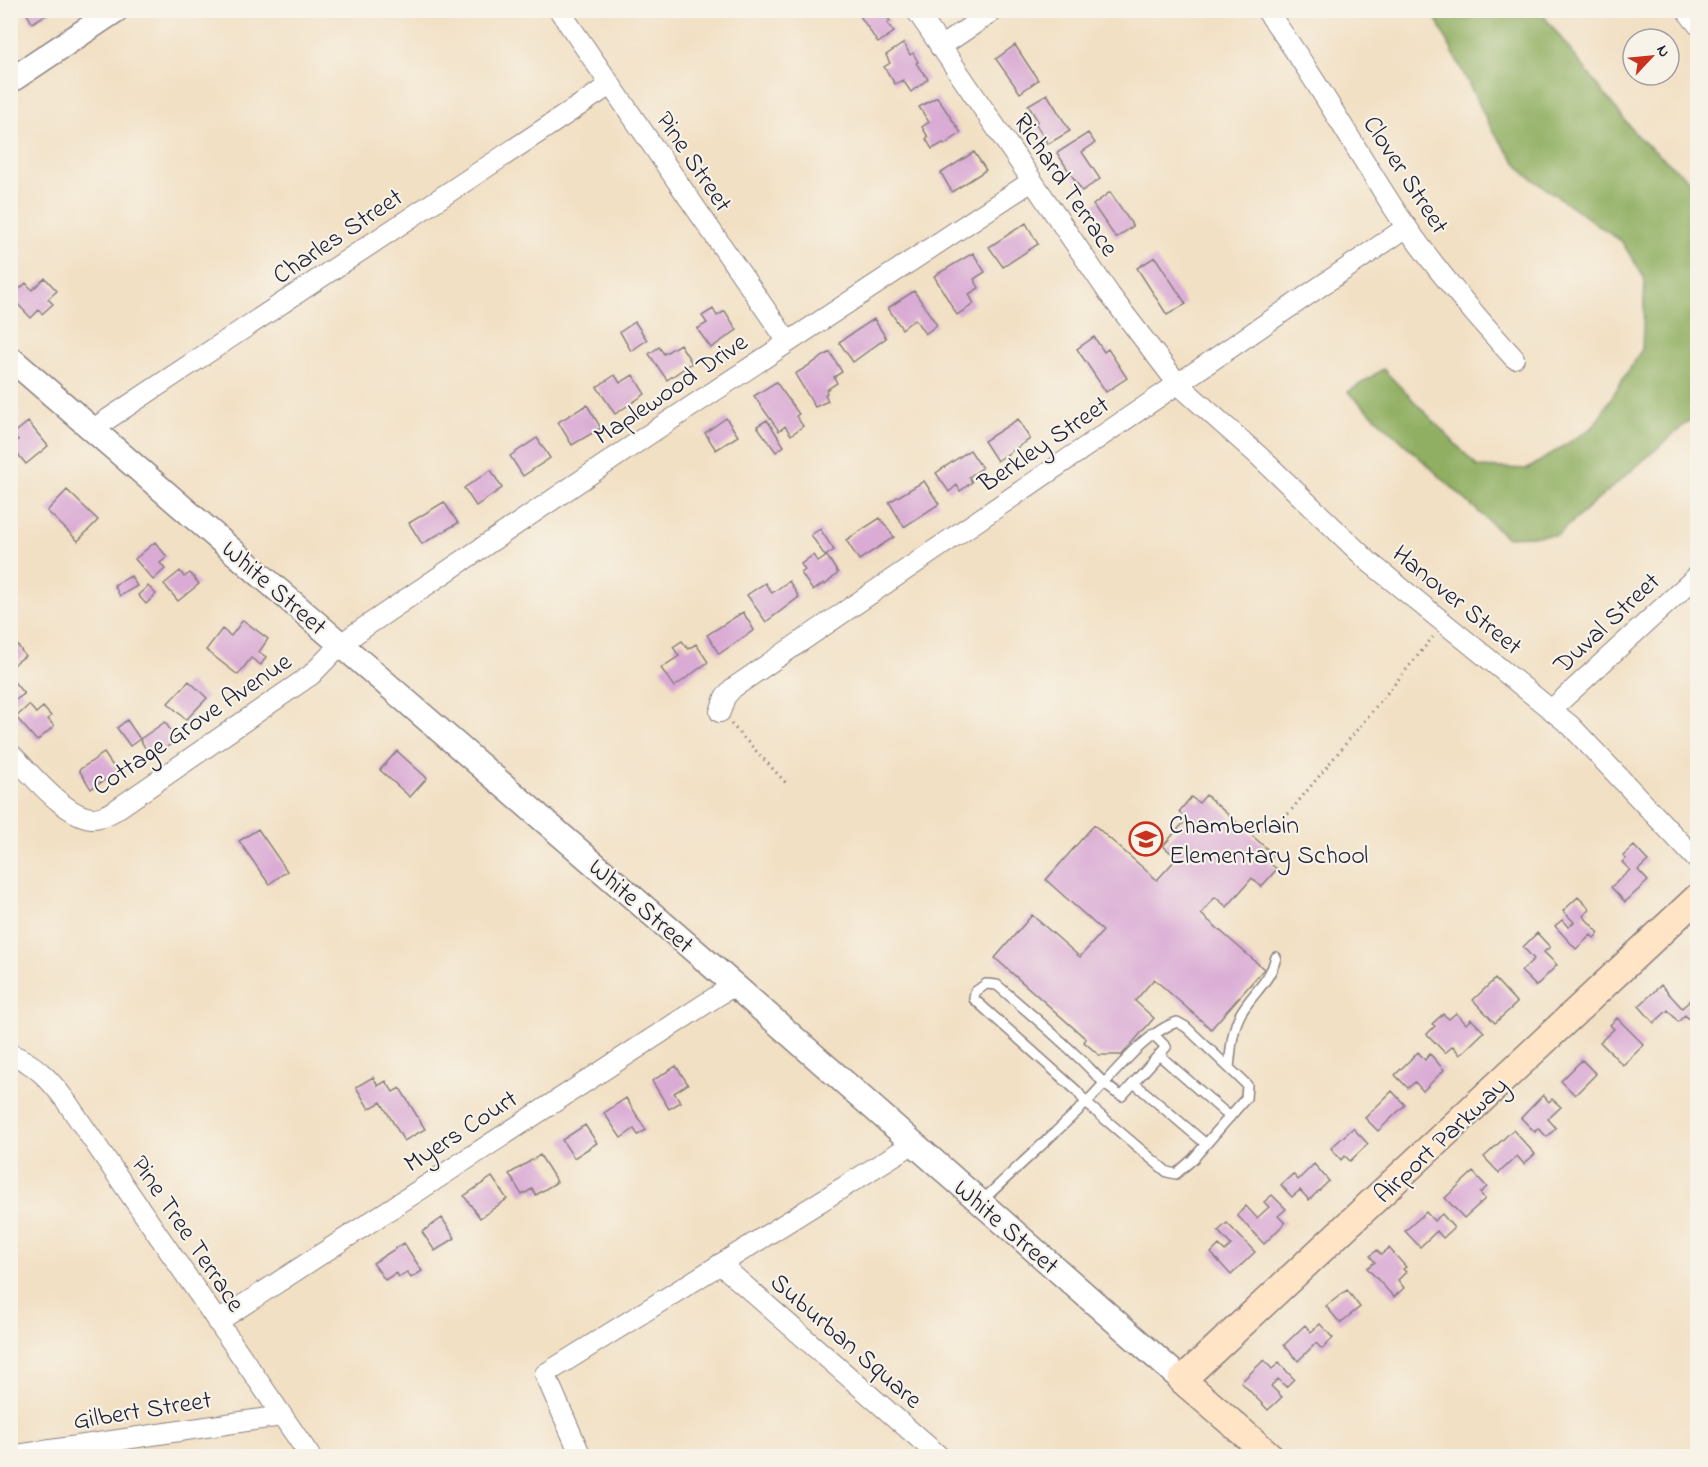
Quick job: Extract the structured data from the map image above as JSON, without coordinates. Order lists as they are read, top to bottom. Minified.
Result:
{"streets":{"main road":["White Street","Airport Parkway"],"street":["Pine Street","Clover Street","Richard Terrace","Charles Street","Maplewood Drive","Berkley Street","Hanover Street","Duval Street","Cottage Grove Avenue","Myers Court","Pine Tree Terrace","Suburban Square","Gilbert Street"]},"crossings":[["Pine Street","Charles Street"],["Pine Street","Maplewood Drive"],["Clover Street","Berkley Street"],["Richard Terrace","Maplewood Drive"],["Richard Terrace","Berkley Street"],["Richard Terrace","Hanover Street"],["Charles Street","White Street"],["Maplewood Drive","White Street"],["Maplewood Drive","Cottage Grove Avenue"],["Berkley Street","Hanover Street"],["White Street","Cottage Grove Avenue"],["White Street","Myers Court"],["White Street","Airport Parkway"],["White Street","Suburban Square"],["Hanover Street","Duval Street"],["Myers Court","Pine Tree Terrace"],["Pine Tree Terrace","Gilbert Street"]],"places":{"school or university":["Chamberlain Elementary School"]},"north":"top right"}
